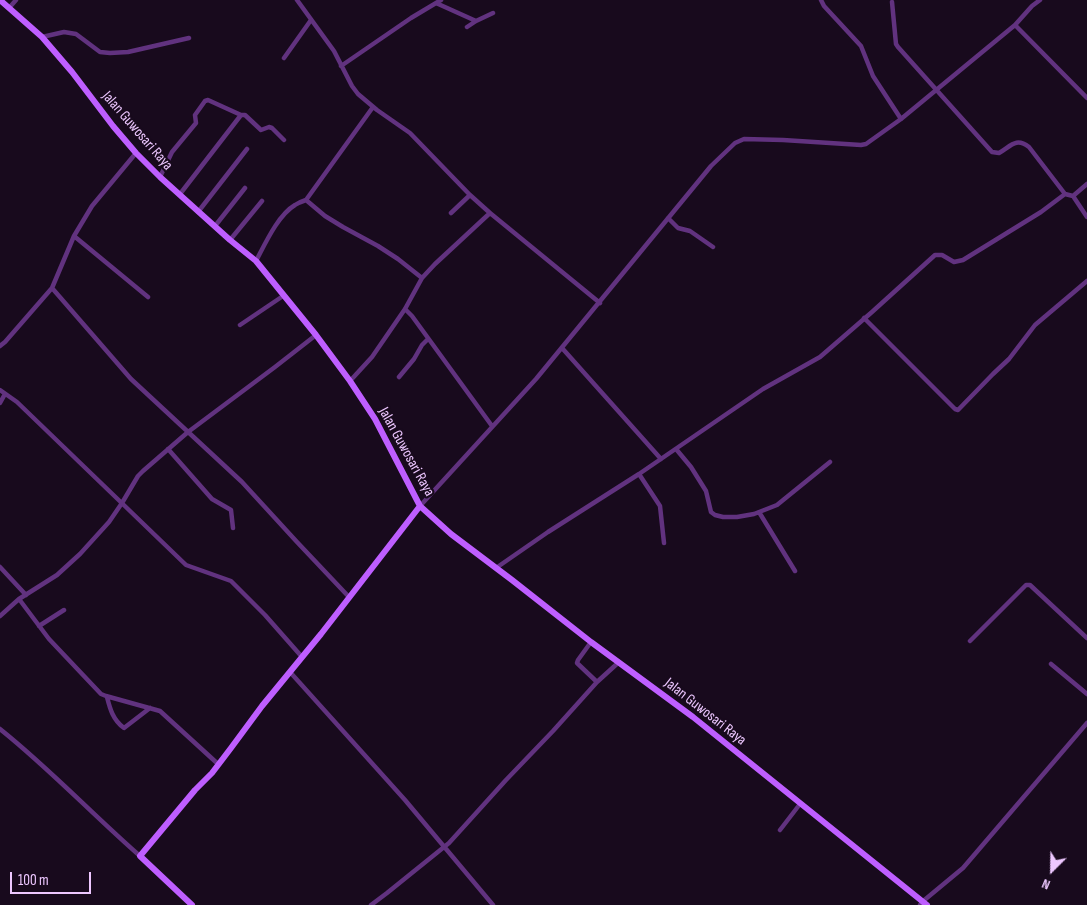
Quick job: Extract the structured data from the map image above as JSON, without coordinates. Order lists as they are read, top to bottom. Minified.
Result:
{"streets":{"street":["Jalan Guwosari Raya"]},"scale_bar":"100 m","north":"bottom left"}
